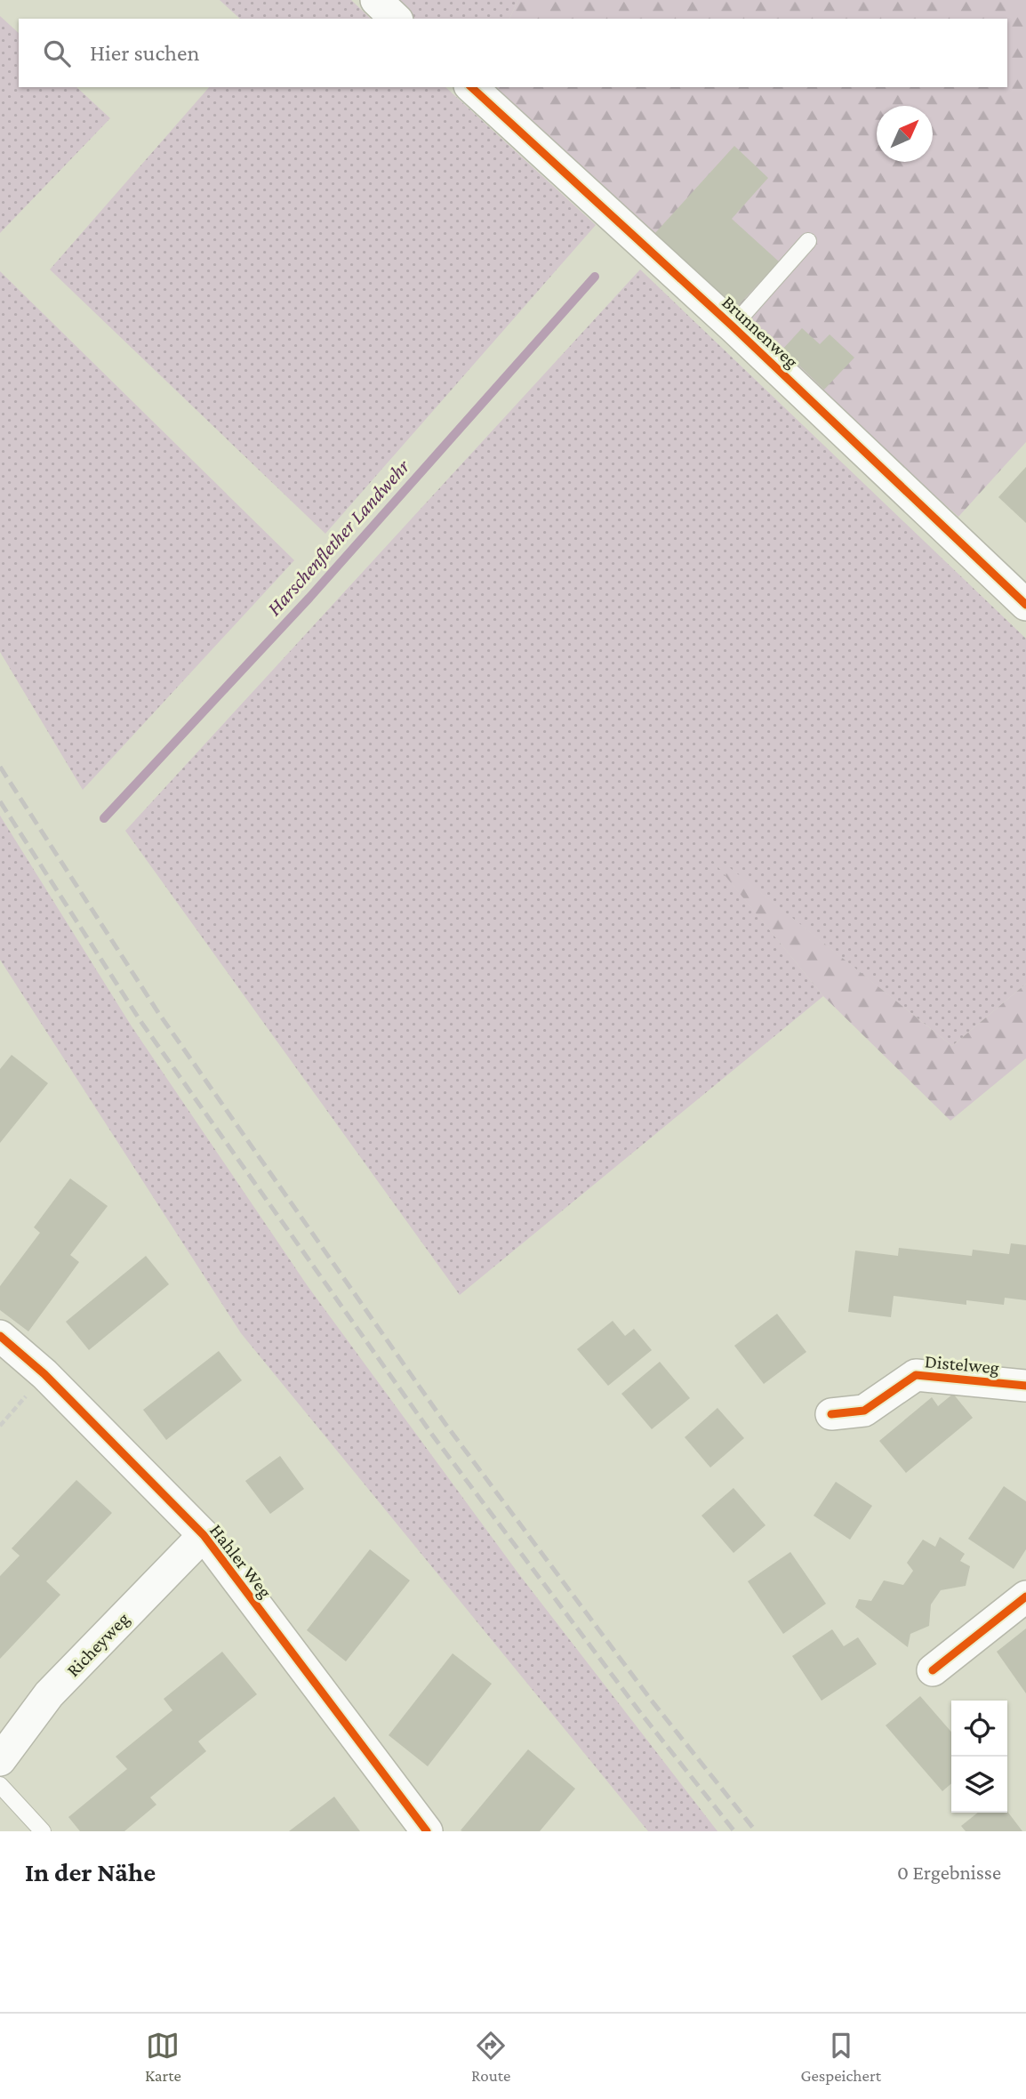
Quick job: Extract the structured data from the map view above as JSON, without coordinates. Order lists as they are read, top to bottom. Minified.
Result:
{"streets":{"street":["Brunnenweg","Distelweg","Hahler Weg","Richeyweg"]},"crossings":[["Hahler Weg","Richeyweg"]],"water":["Harschenflether Landwehr"],"north":"top right","page":{"search":"Hier suchen","heading":["In der Nähe","0 Ergebnisse"],"nav":["Karte","Route","Gespeichert"]}}
